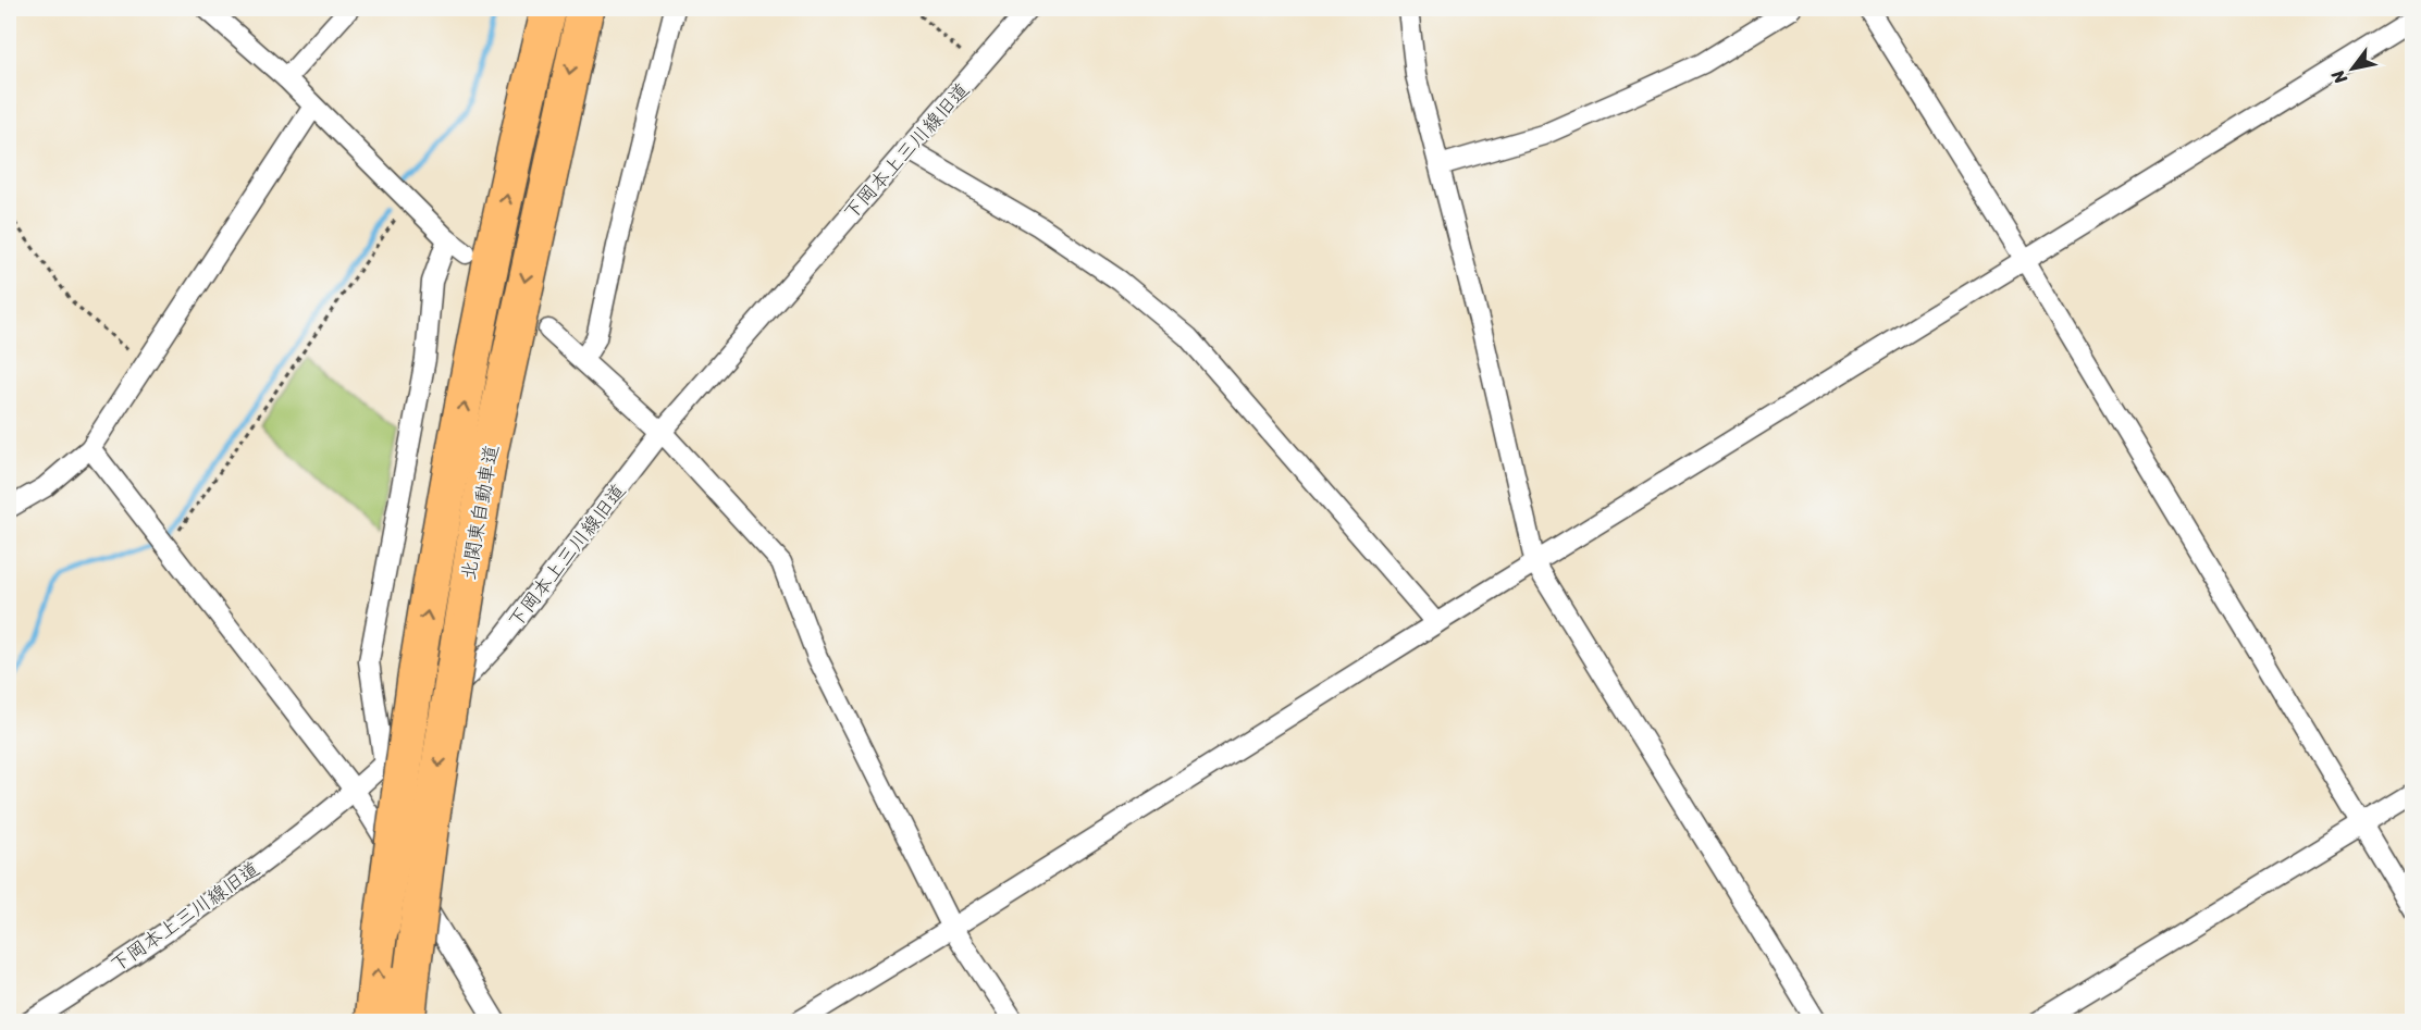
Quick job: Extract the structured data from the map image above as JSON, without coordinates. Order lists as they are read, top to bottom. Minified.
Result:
{"streets":{"highway":["北関東自動車道"],"street":["下岡本上三川線旧道"]},"north":"bottom left"}
